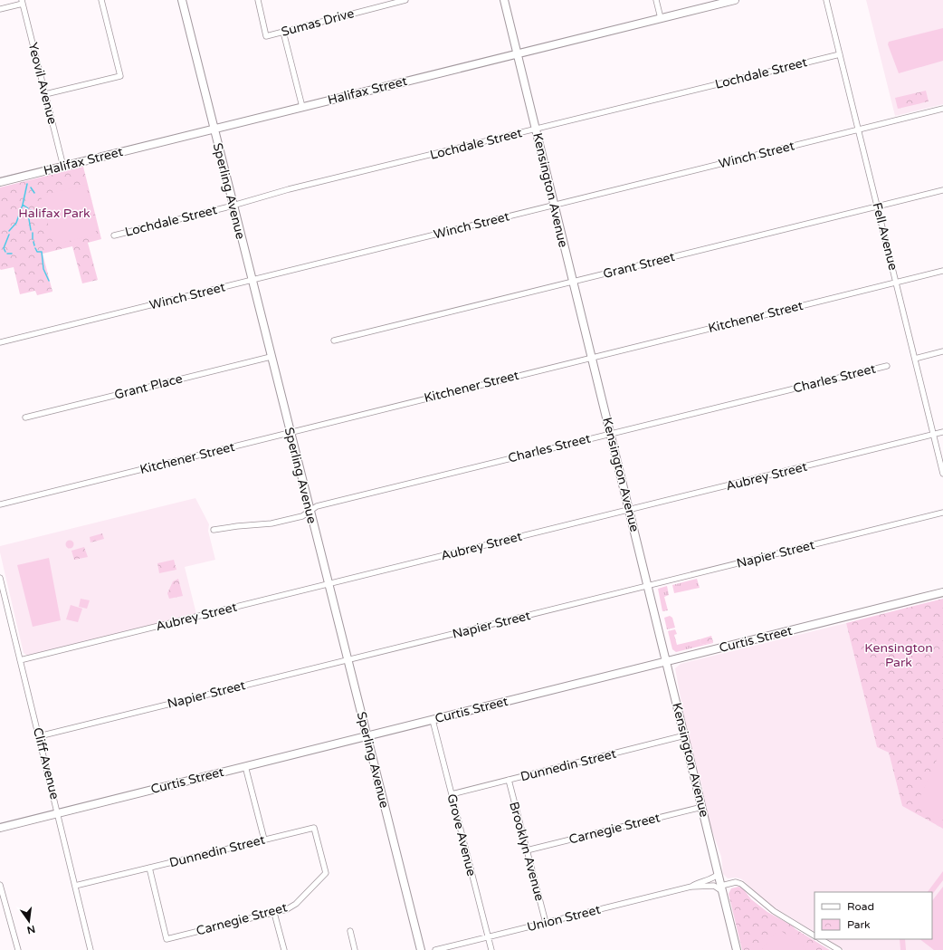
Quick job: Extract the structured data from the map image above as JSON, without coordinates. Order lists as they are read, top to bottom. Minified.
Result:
{"streets":{"street":["Sumas Drive","Lochdale Street","Yeovil Avenue","Halifax Street","Winch Street","Kensington Avenue","Sperling Avenue","Fell Avenue","Grant Street","Kitchener Street","Charles Street","Grant Place","Aubrey Street","Napier Street","Curtis Street","Cliff Avenue","Dunnedin Street","Carnegie Street","Grove Avenue","Brooklyn Avenue","Union Street"]},"crossings":[["Lochdale Street","Kensington Avenue"],["Lochdale Street","Sperling Avenue"],["Lochdale Street","Fell Avenue"],["Yeovil Avenue","Halifax Street"],["Halifax Street","Kensington Avenue"],["Halifax Street","Sperling Avenue"],["Winch Street","Kensington Avenue"],["Winch Street","Sperling Avenue"],["Winch Street","Fell Avenue"],["Kensington Avenue","Grant Street"],["Kensington Avenue","Kitchener Street"],["Kensington Avenue","Charles Street"],["Kensington Avenue","Aubrey Street"],["Kensington Avenue","Napier Street"],["Kensington Avenue","Curtis Street"],["Kensington Avenue","Dunnedin Street"],["Kensington Avenue","Carnegie Street"],["Kensington Avenue","Union Street"],["Sperling Avenue","Kitchener Street"],["Sperling Avenue","Charles Street"],["Sperling Avenue","Grant Place"],["Sperling Avenue","Aubrey Street"],["Sperling Avenue","Napier Street"],["Sperling Avenue","Curtis Street"],["Fell Avenue","Grant Street"],["Fell Avenue","Kitchener Street"],["Fell Avenue","Aubrey Street"],["Aubrey Street","Cliff Avenue"],["Napier Street","Cliff Avenue"],["Curtis Street","Cliff Avenue"],["Curtis Street","Grove Avenue"],["Cliff Avenue","Dunnedin Street"],["Dunnedin Street","Carnegie Street"],["Dunnedin Street","Grove Avenue"],["Dunnedin Street","Brooklyn Avenue"],["Carnegie Street","Brooklyn Avenue"],["Grove Avenue","Union Street"],["Brooklyn Avenue","Union Street"]],"parks":["Halifax Park","Kensington Park"],"legend":["Road","Park"],"north":"bottom"}
